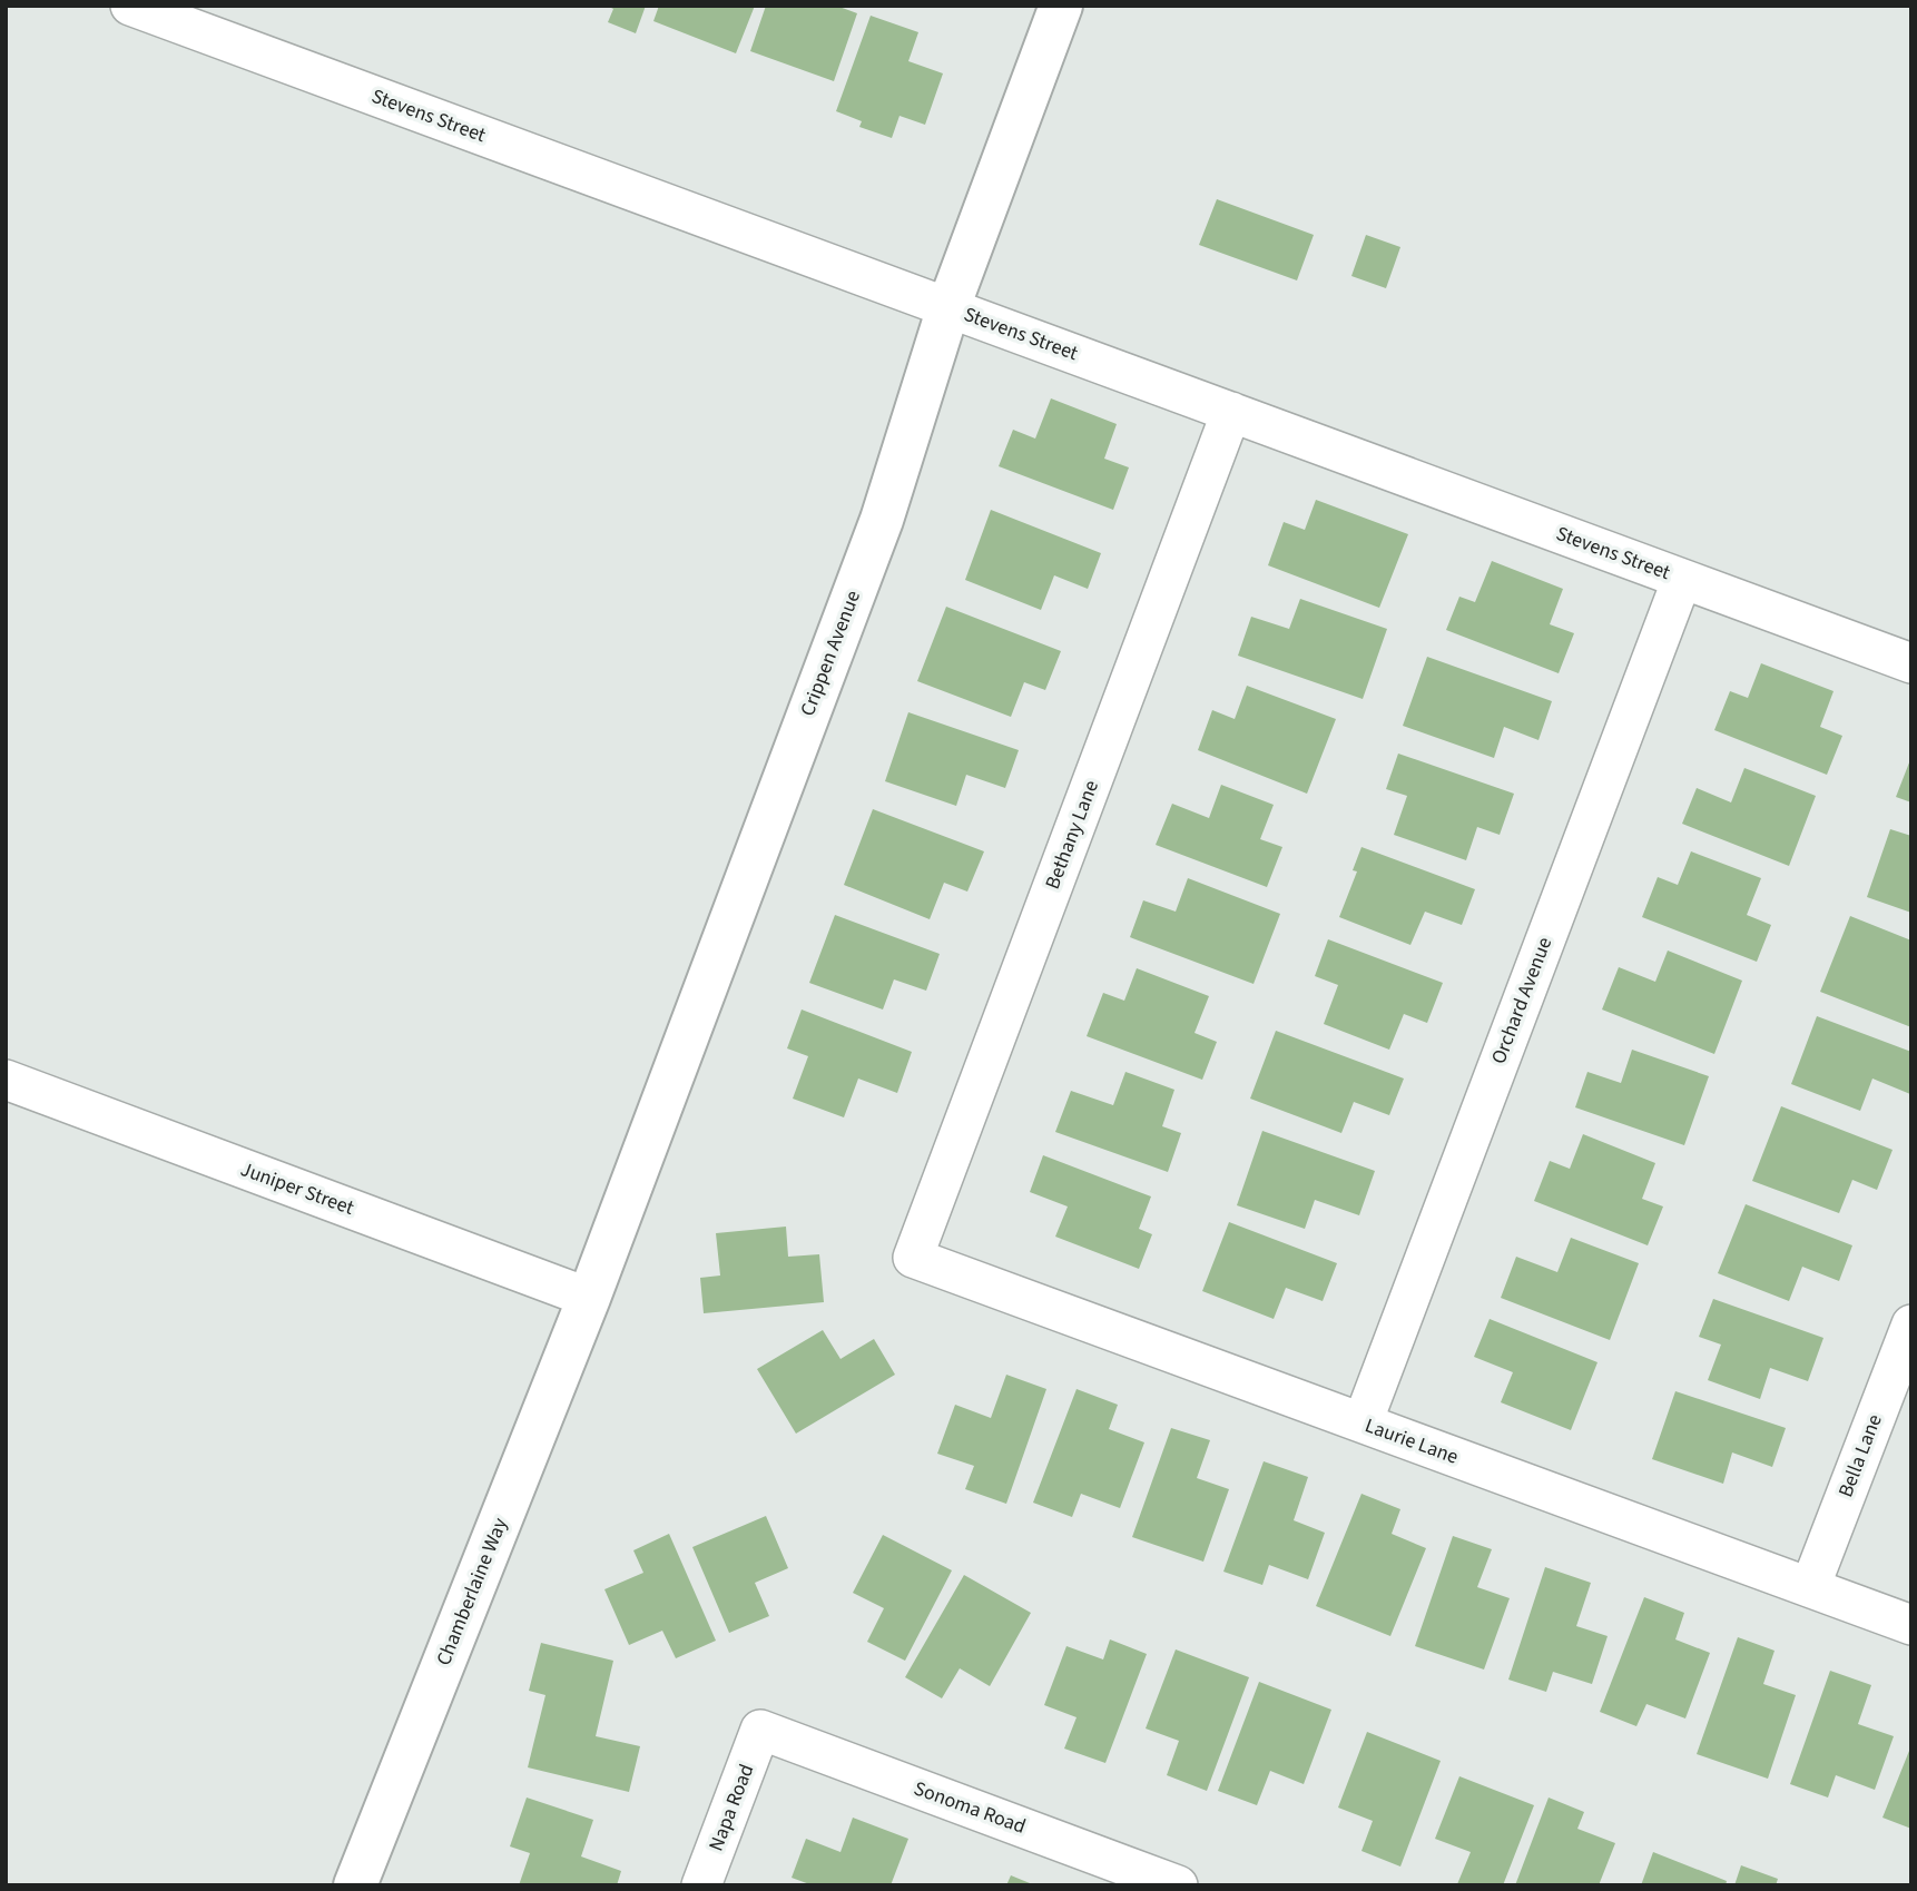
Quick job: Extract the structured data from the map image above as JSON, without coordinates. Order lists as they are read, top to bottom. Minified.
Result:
{"streets":{"main road":["Crippen Avenue","Chamberlaine Way"],"street":["Stevens Street","Bethany Lane","Orchard Avenue","Juniper Street","Laurie Lane","Bella Lane","Napa Road","Sonoma Road"]},"crossings":[["Stevens Street","Crippen Avenue"],["Stevens Street","Bethany Lane"],["Stevens Street","Orchard Avenue"],["Crippen Avenue","Juniper Street"],["Crippen Avenue","Chamberlaine Way"],["Bethany Lane","Laurie Lane"],["Orchard Avenue","Laurie Lane"],["Juniper Street","Chamberlaine Way"],["Laurie Lane","Bella Lane"],["Napa Road","Sonoma Road"]]}
